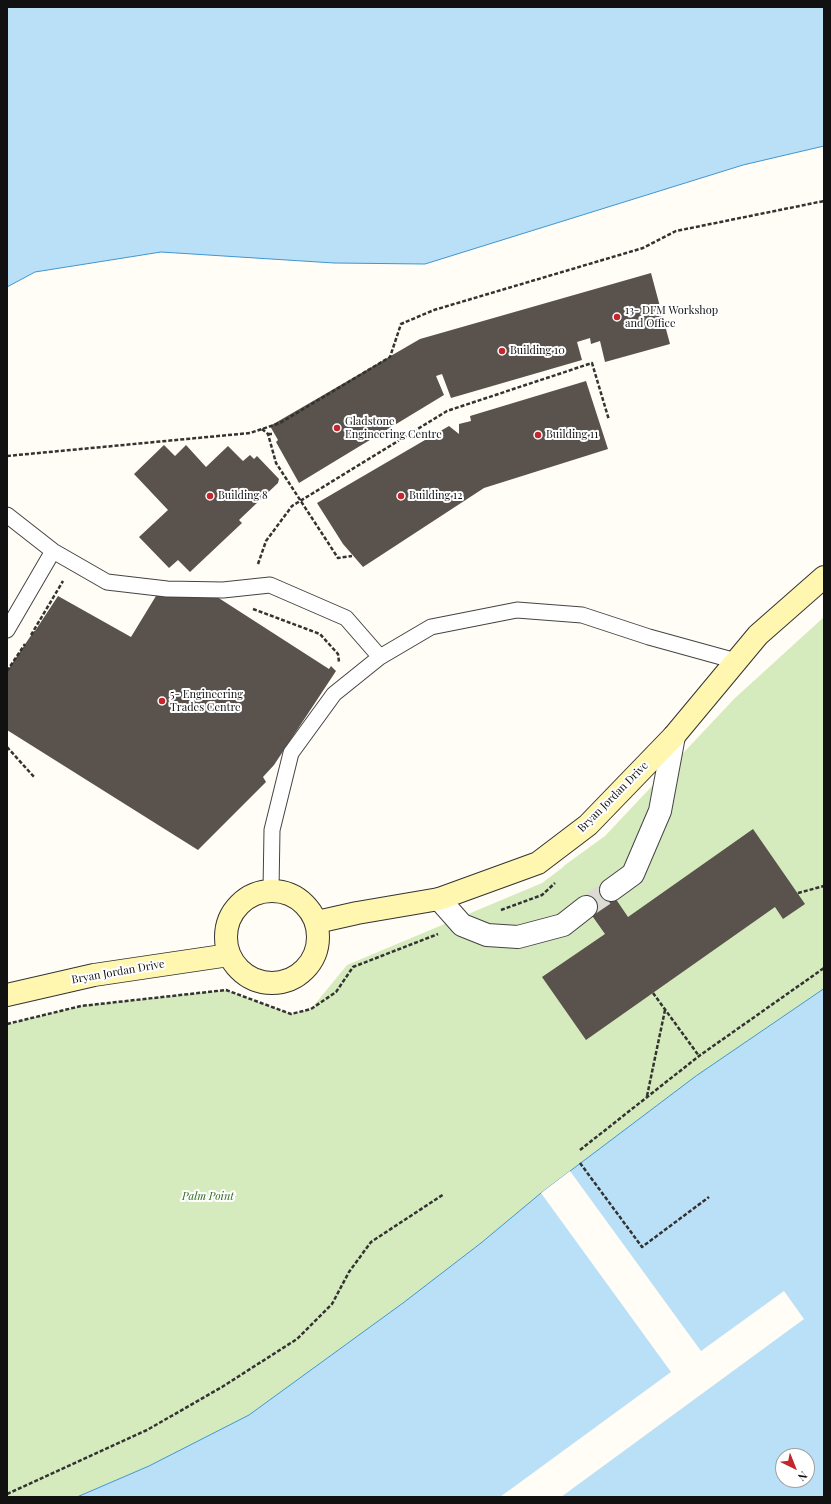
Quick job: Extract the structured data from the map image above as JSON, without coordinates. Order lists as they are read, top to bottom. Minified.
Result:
{"streets":{"main road":["Bryan Jordan Drive"]},"parks":["Palm Point"],"places":["13- DFM Workshop and Office","Building 10","Gladstone Engineering Centre","Building 11","Building 8","Building 12","5- Engineering Trades Centre"],"north":"bottom right"}
